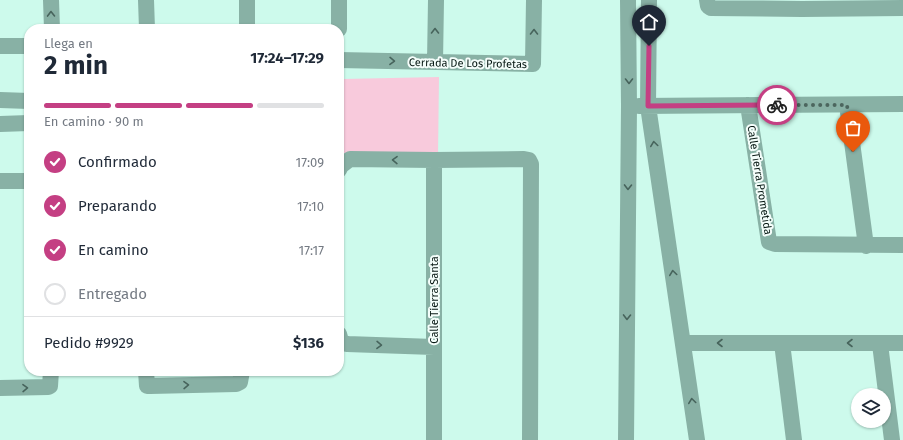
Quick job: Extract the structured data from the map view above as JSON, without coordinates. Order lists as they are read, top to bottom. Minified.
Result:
{"streets":{"street":["Cerrada De Los Profetas","Calle Tierra Prometida","Calle Tierra Santa"]},"page":{"heading":["2 min","Llega en","17:24–17:29"],"panel":["Pedido #9929","$136"],"bar":"En camino · 90 m","list":[["Confirmado","17:09"],["Preparando","17:10"],["En camino","17:17"],"Entregado"]}}
